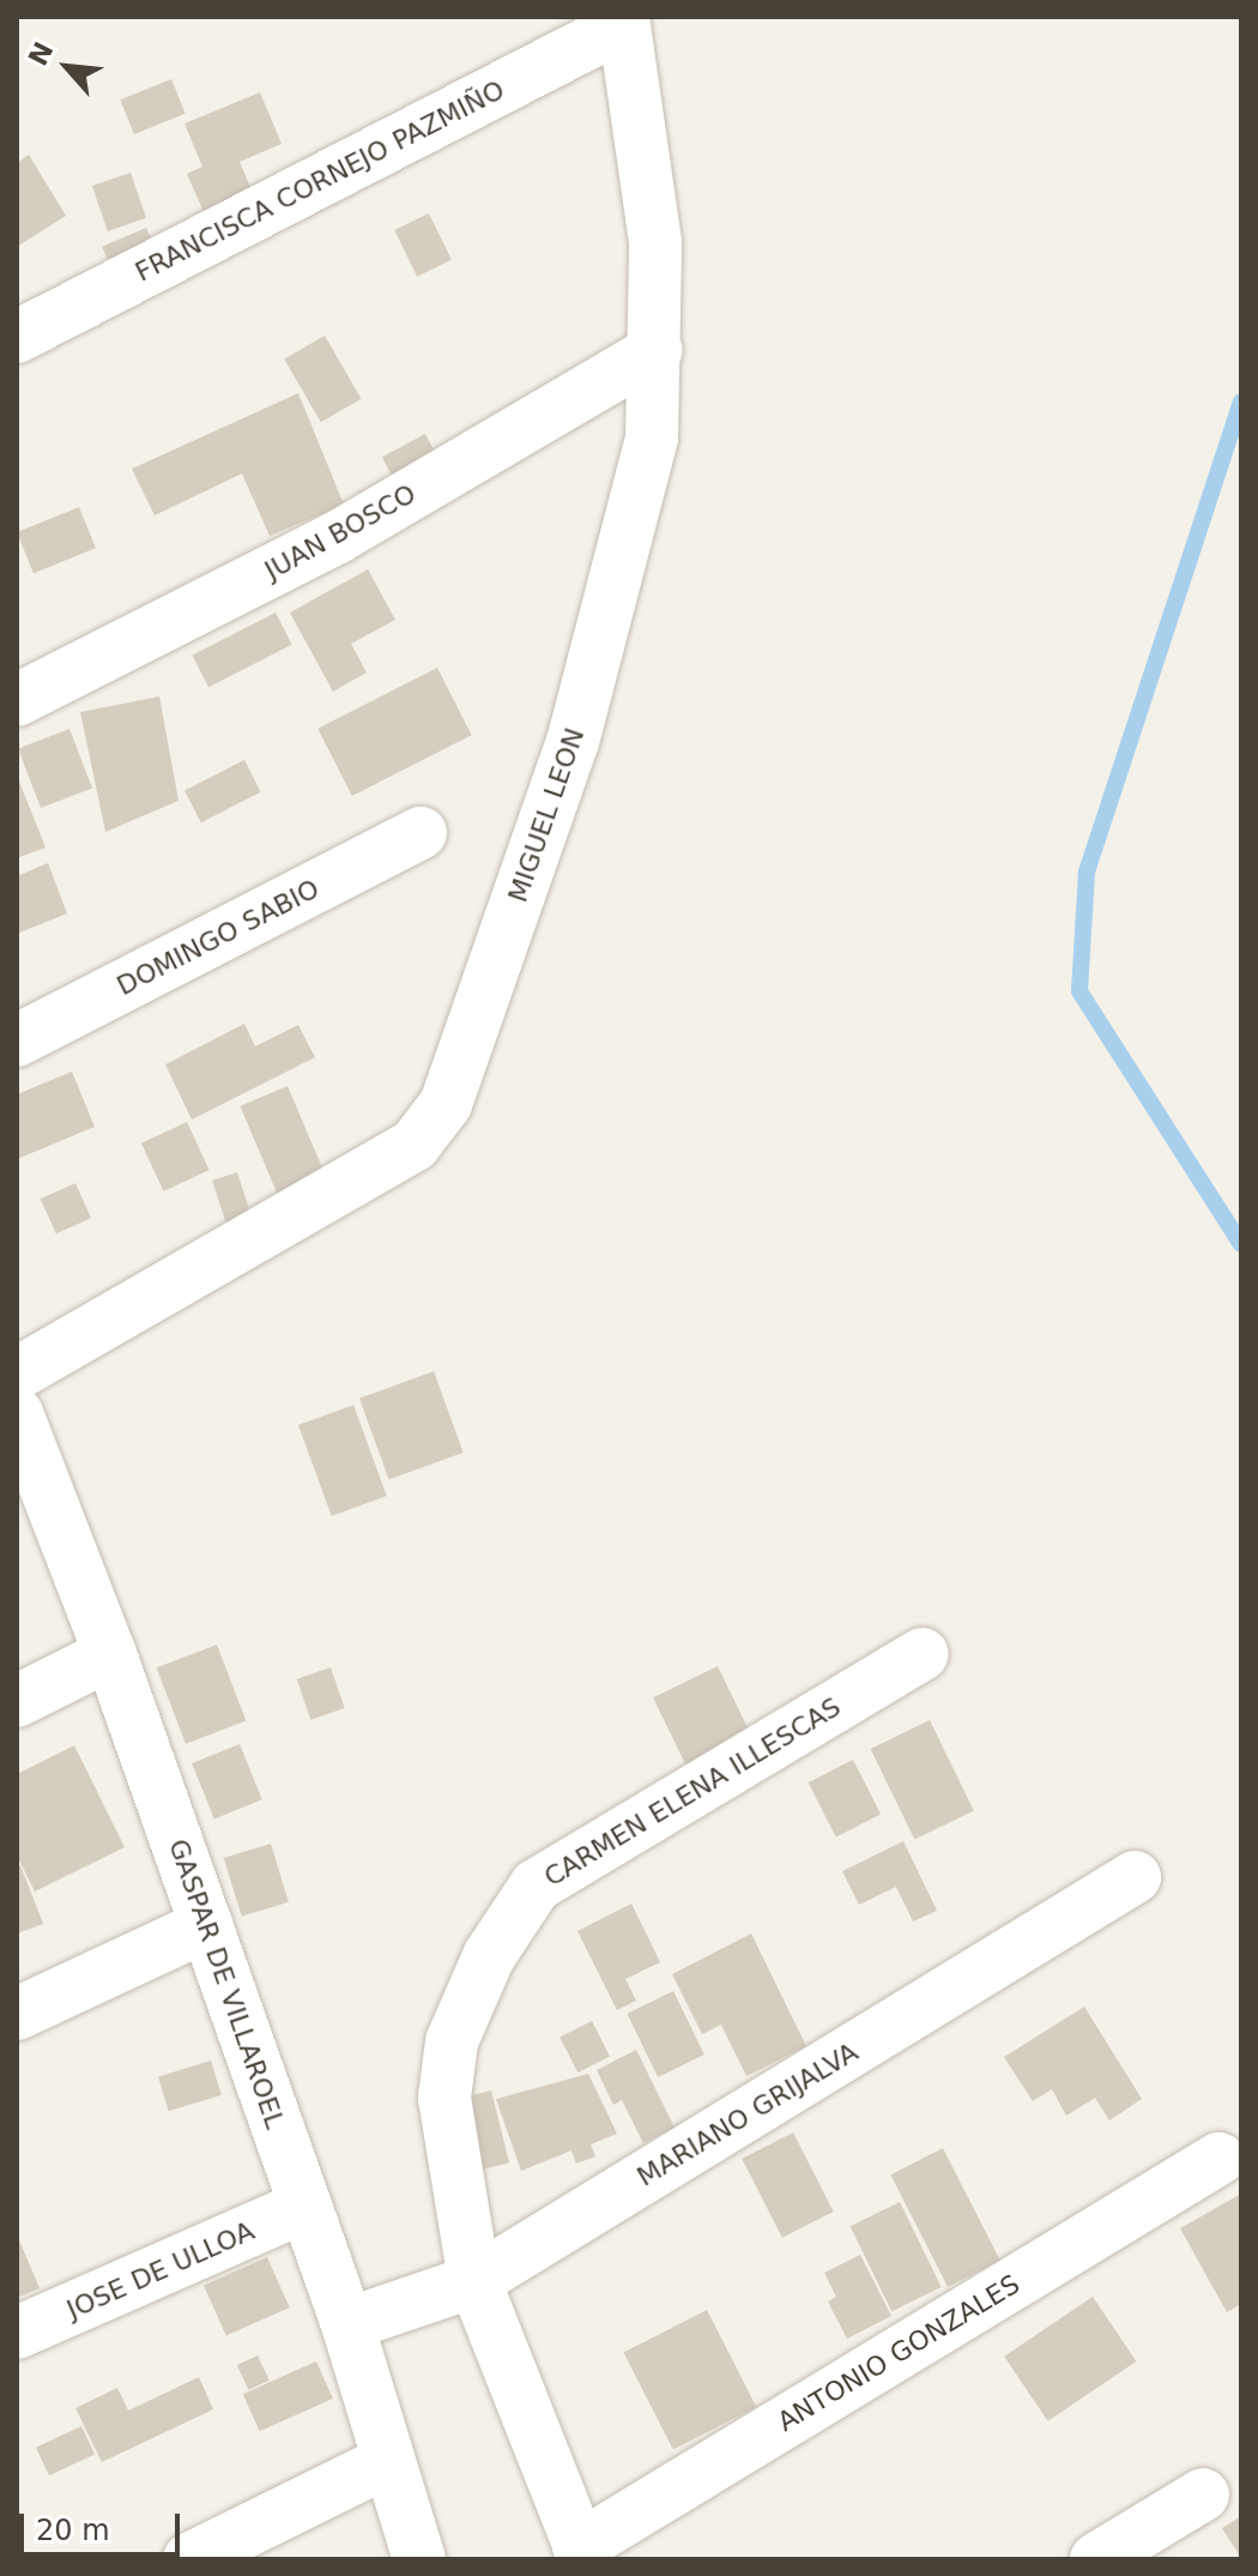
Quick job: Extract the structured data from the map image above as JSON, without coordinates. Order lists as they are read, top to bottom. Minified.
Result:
{"streets":{"street":["FRANCISCA CORNEJO PAZMIÑO","JUAN BOSCO","MIGUEL LEON","DOMINGO SABIO","CARMEN ELENA ILLESCAS","GASPAR DE VILLAROEL","MARIANO GRIJALVA","JOSE DE ULLOA","ANTONIO GONZALES"]},"crossings":[["FRANCISCA CORNEJO PAZMIÑO","MIGUEL LEON"],["JUAN BOSCO","MIGUEL LEON"],["CARMEN ELENA ILLESCAS","MARIANO GRIJALVA"],["CARMEN ELENA ILLESCAS","ANTONIO GONZALES"],["GASPAR DE VILLAROEL","MARIANO GRIJALVA"],["GASPAR DE VILLAROEL","JOSE DE ULLOA"]],"scale_bar":"20 m","north":"top left"}
